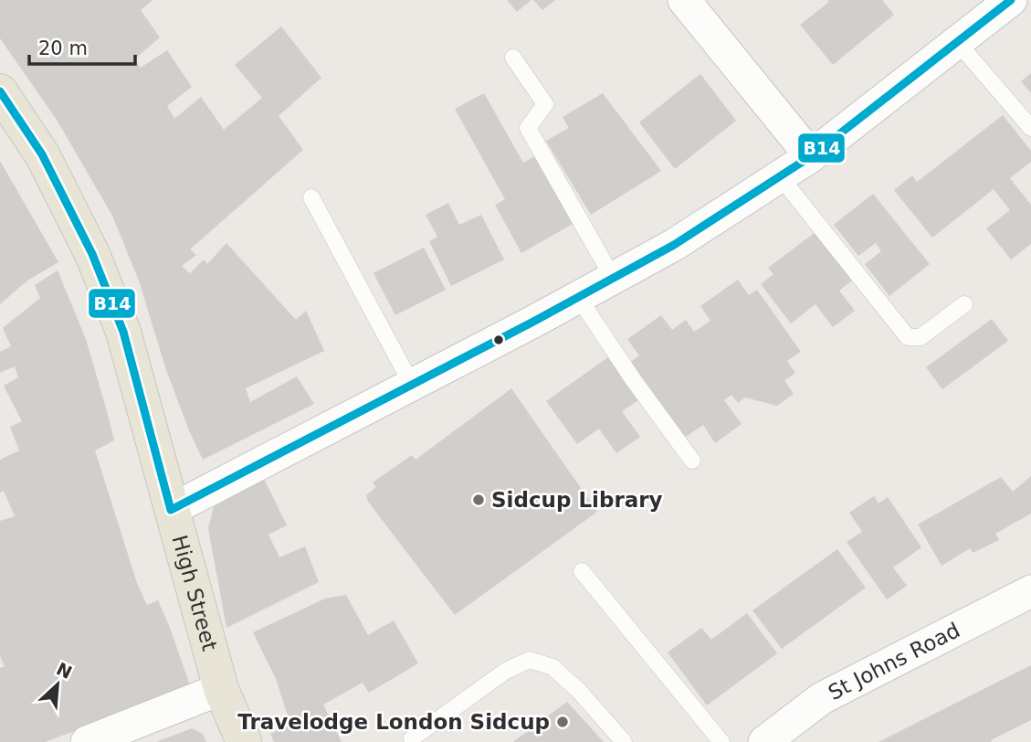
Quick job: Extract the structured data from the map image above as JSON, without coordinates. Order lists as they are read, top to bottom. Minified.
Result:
{"streets":{"main road":["High Street"],"street":["St Johns Road"]},"places":["Sidcup Library","Travelodge London Sidcup"],"lines":["transit line B14"],"scale_bar":"20 m","north":"top right"}
